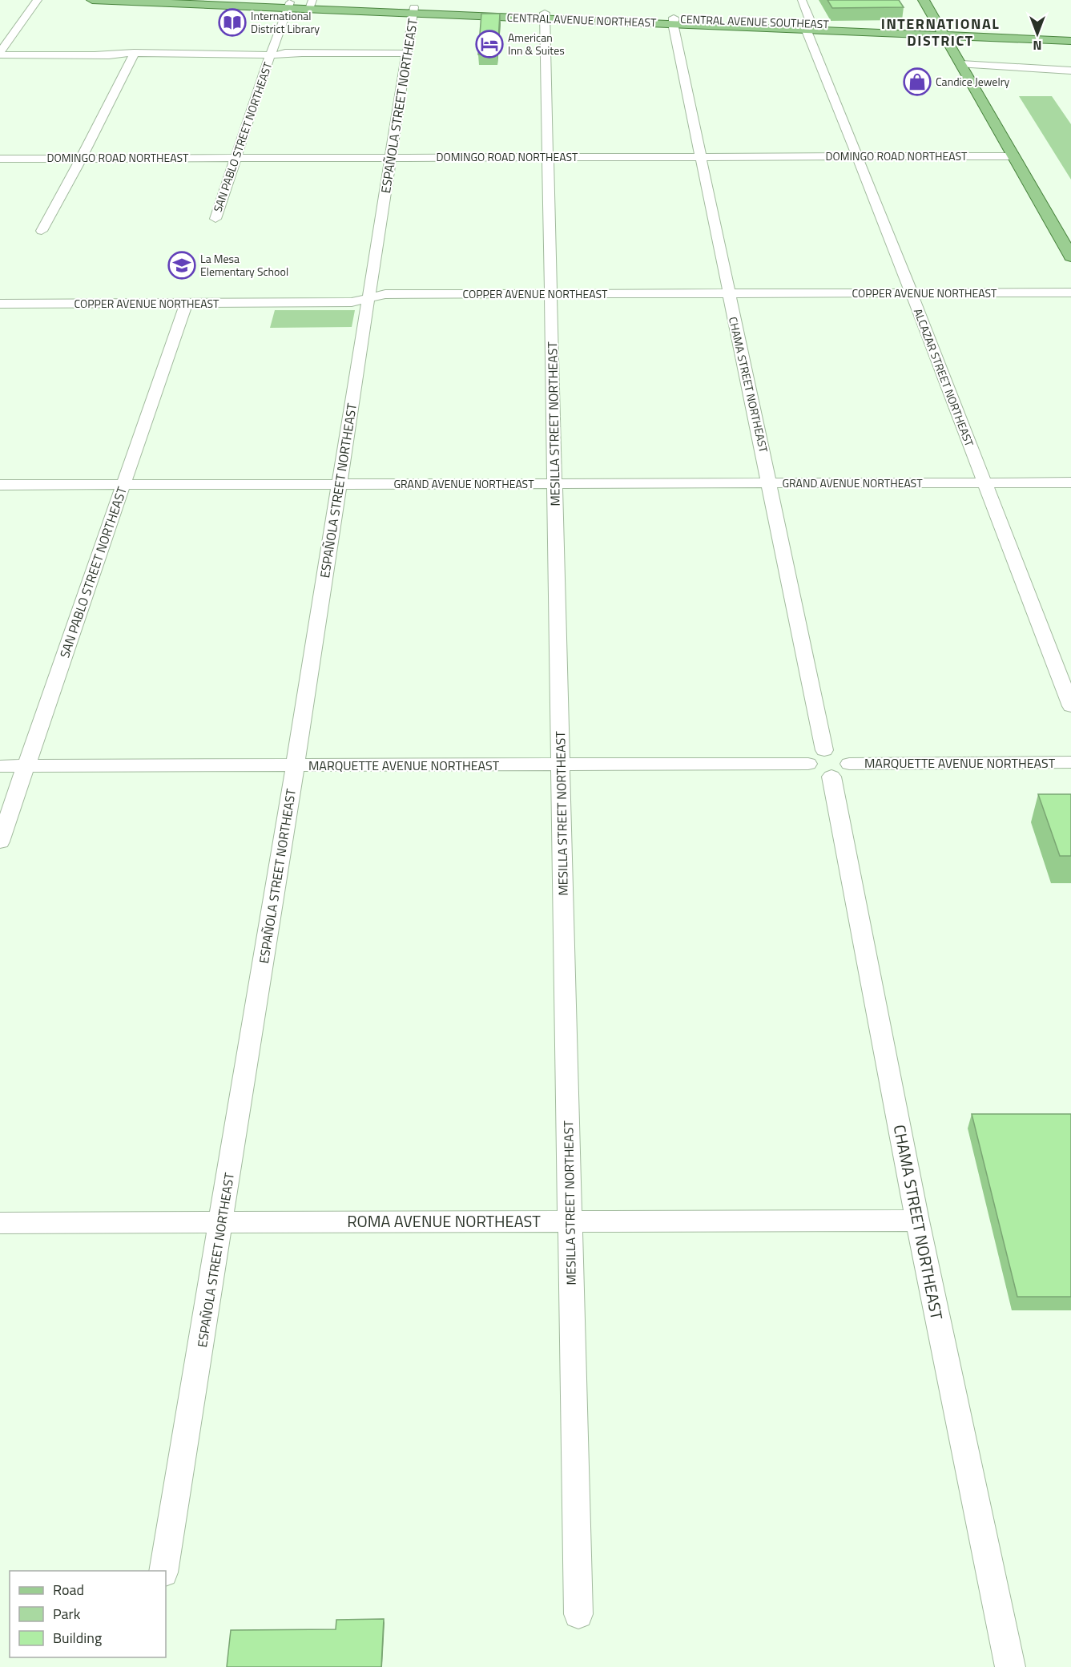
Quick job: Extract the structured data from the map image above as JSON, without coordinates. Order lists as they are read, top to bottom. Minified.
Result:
{"streets":{"main road":["CENTRAL AVENUE NORTHEAST"],"street":["ESPAÑOLA STREET NORTHEAST","SAN PABLO STREET NORTHEAST","DOMINGO ROAD NORTHEAST","COPPER AVENUE NORTHEAST","ALCAZAR STREET NORTHEAST","CHAMA STREET NORTHEAST","MESILLA STREET NORTHEAST","GRAND AVENUE NORTHEAST","MARQUETTE AVENUE NORTHEAST","ROMA AVENUE NORTHEAST"]},"crossings":[["CENTRAL AVENUE NORTHEAST","ESPAÑOLA STREET NORTHEAST"],["CENTRAL AVENUE NORTHEAST","SAN PABLO STREET NORTHEAST"],["CENTRAL AVENUE NORTHEAST","ALCAZAR STREET NORTHEAST"],["CENTRAL AVENUE NORTHEAST","CHAMA STREET NORTHEAST"],["CENTRAL AVENUE NORTHEAST","MESILLA STREET NORTHEAST"],["ESPAÑOLA STREET NORTHEAST","DOMINGO ROAD NORTHEAST"],["ESPAÑOLA STREET NORTHEAST","COPPER AVENUE NORTHEAST"],["ESPAÑOLA STREET NORTHEAST","GRAND AVENUE NORTHEAST"],["ESPAÑOLA STREET NORTHEAST","MARQUETTE AVENUE NORTHEAST"],["ESPAÑOLA STREET NORTHEAST","ROMA AVENUE NORTHEAST"],["SAN PABLO STREET NORTHEAST","DOMINGO ROAD NORTHEAST"],["SAN PABLO STREET NORTHEAST","COPPER AVENUE NORTHEAST"],["SAN PABLO STREET NORTHEAST","GRAND AVENUE NORTHEAST"],["SAN PABLO STREET NORTHEAST","MARQUETTE AVENUE NORTHEAST"],["DOMINGO ROAD NORTHEAST","ALCAZAR STREET NORTHEAST"],["DOMINGO ROAD NORTHEAST","CHAMA STREET NORTHEAST"],["DOMINGO ROAD NORTHEAST","MESILLA STREET NORTHEAST"],["COPPER AVENUE NORTHEAST","ALCAZAR STREET NORTHEAST"],["COPPER AVENUE NORTHEAST","CHAMA STREET NORTHEAST"],["COPPER AVENUE NORTHEAST","MESILLA STREET NORTHEAST"],["ALCAZAR STREET NORTHEAST","GRAND AVENUE NORTHEAST"],["CHAMA STREET NORTHEAST","GRAND AVENUE NORTHEAST"],["CHAMA STREET NORTHEAST","MARQUETTE AVENUE NORTHEAST"],["CHAMA STREET NORTHEAST","ROMA AVENUE NORTHEAST"],["MESILLA STREET NORTHEAST","GRAND AVENUE NORTHEAST"],["MESILLA STREET NORTHEAST","MARQUETTE AVENUE NORTHEAST"],["MESILLA STREET NORTHEAST","ROMA AVENUE NORTHEAST"]],"districts":["INTERNATIONAL DISTRICT"],"places":{"library":["International District Library"],"hotel":["American Inn & Suites"],"shop":["Candice Jewelry"],"school or university":["La Mesa Elementary School"]},"legend":["Road","Park","Building"],"north":"bottom"}
